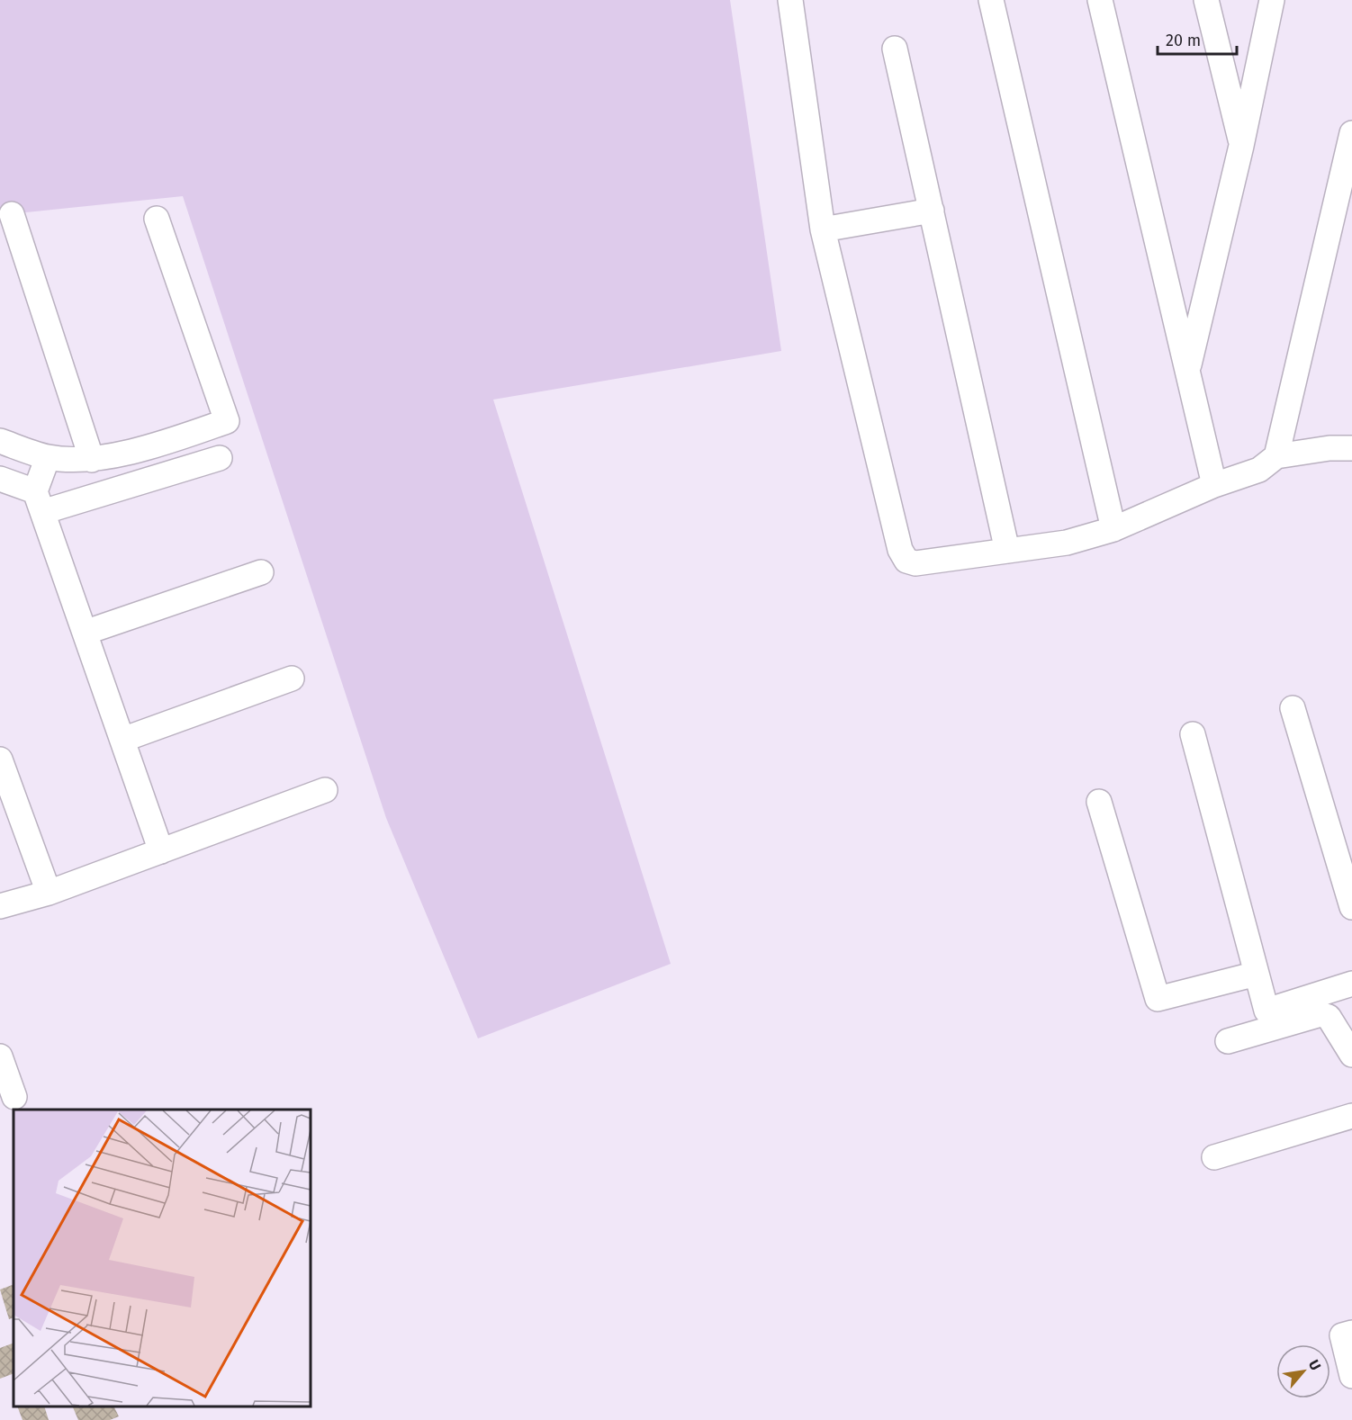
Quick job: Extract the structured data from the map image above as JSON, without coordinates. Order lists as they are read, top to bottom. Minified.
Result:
{"scale_bar":"20 m","north":"top right"}
